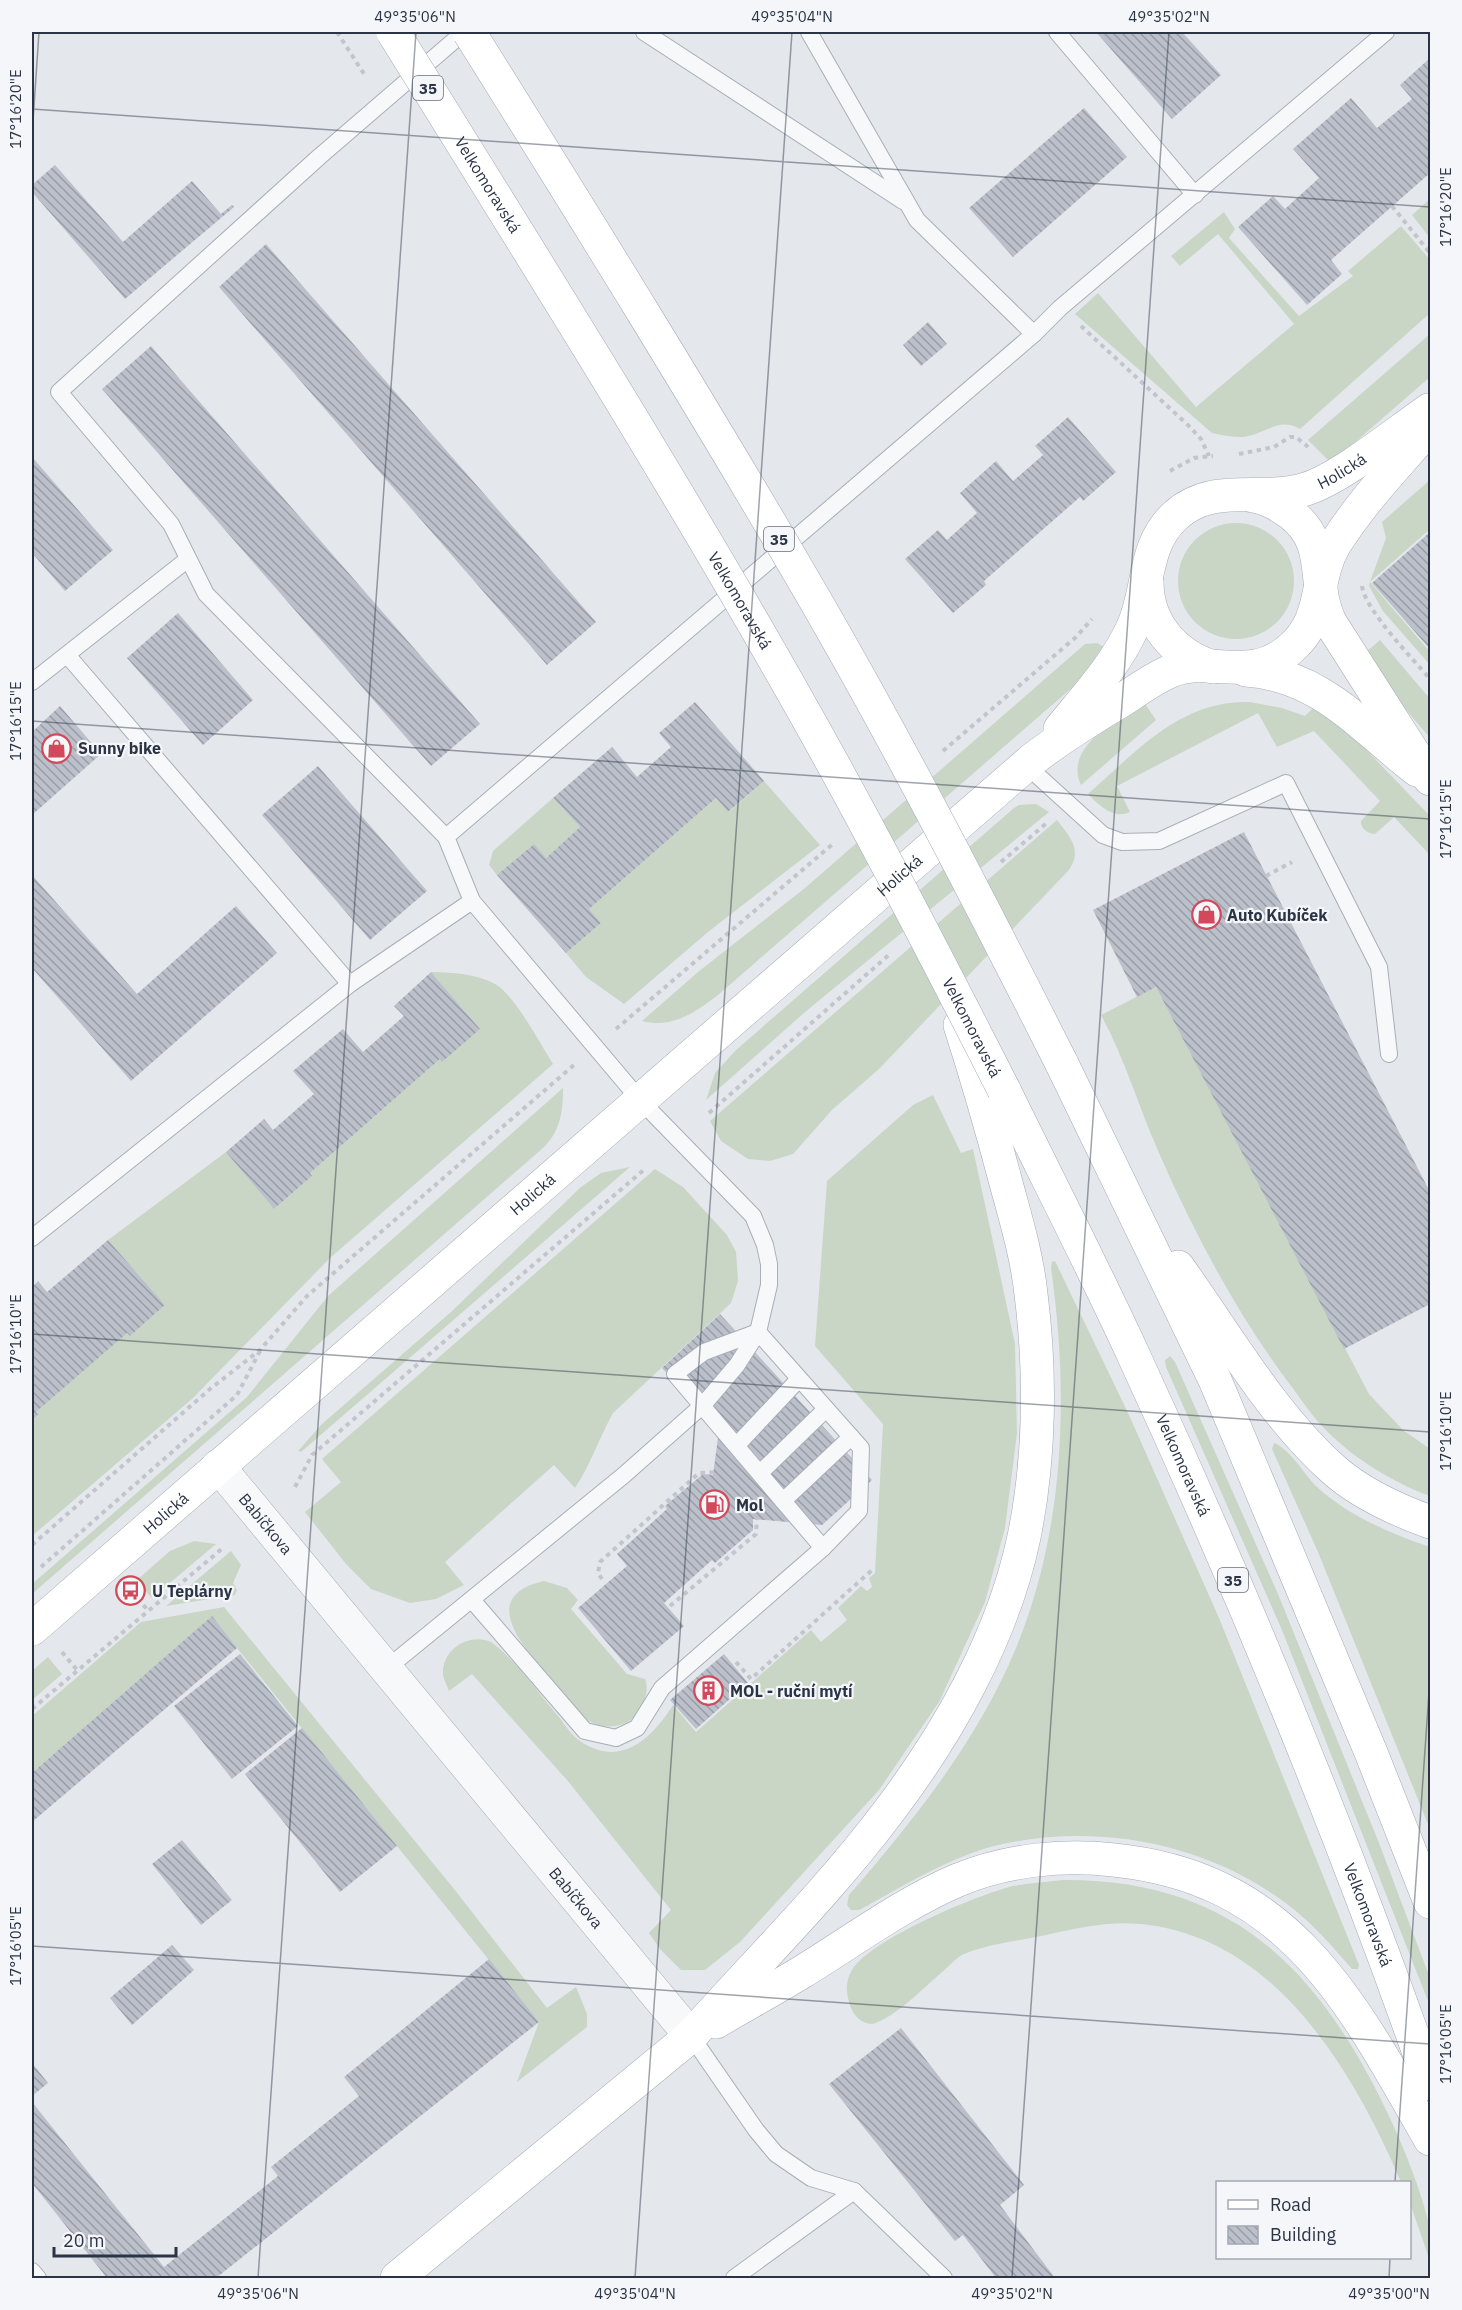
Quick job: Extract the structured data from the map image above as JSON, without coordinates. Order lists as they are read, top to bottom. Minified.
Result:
{"streets":{"main road":["35","Velkomoravská","Holická"],"street":["Babíčkova"]},"crossings":[["Holická","Babíčkova"]],"places":{"shop":["Sunny bike","Auto Kubíček"],"fuel station":["Mol"],"bus stop":["U Teplárny"],"building":["MOL - ruční mytí"]},"legend":["Road","Building"],"scale_bar":"20 m","coordinates":["49°35'06\"N","49°35'04\"N","49°35'02\"N","17°16'20\"E","17°16'15\"E","17°16'10\"E","17°16'05\"E","49°35'00\"N"]}
